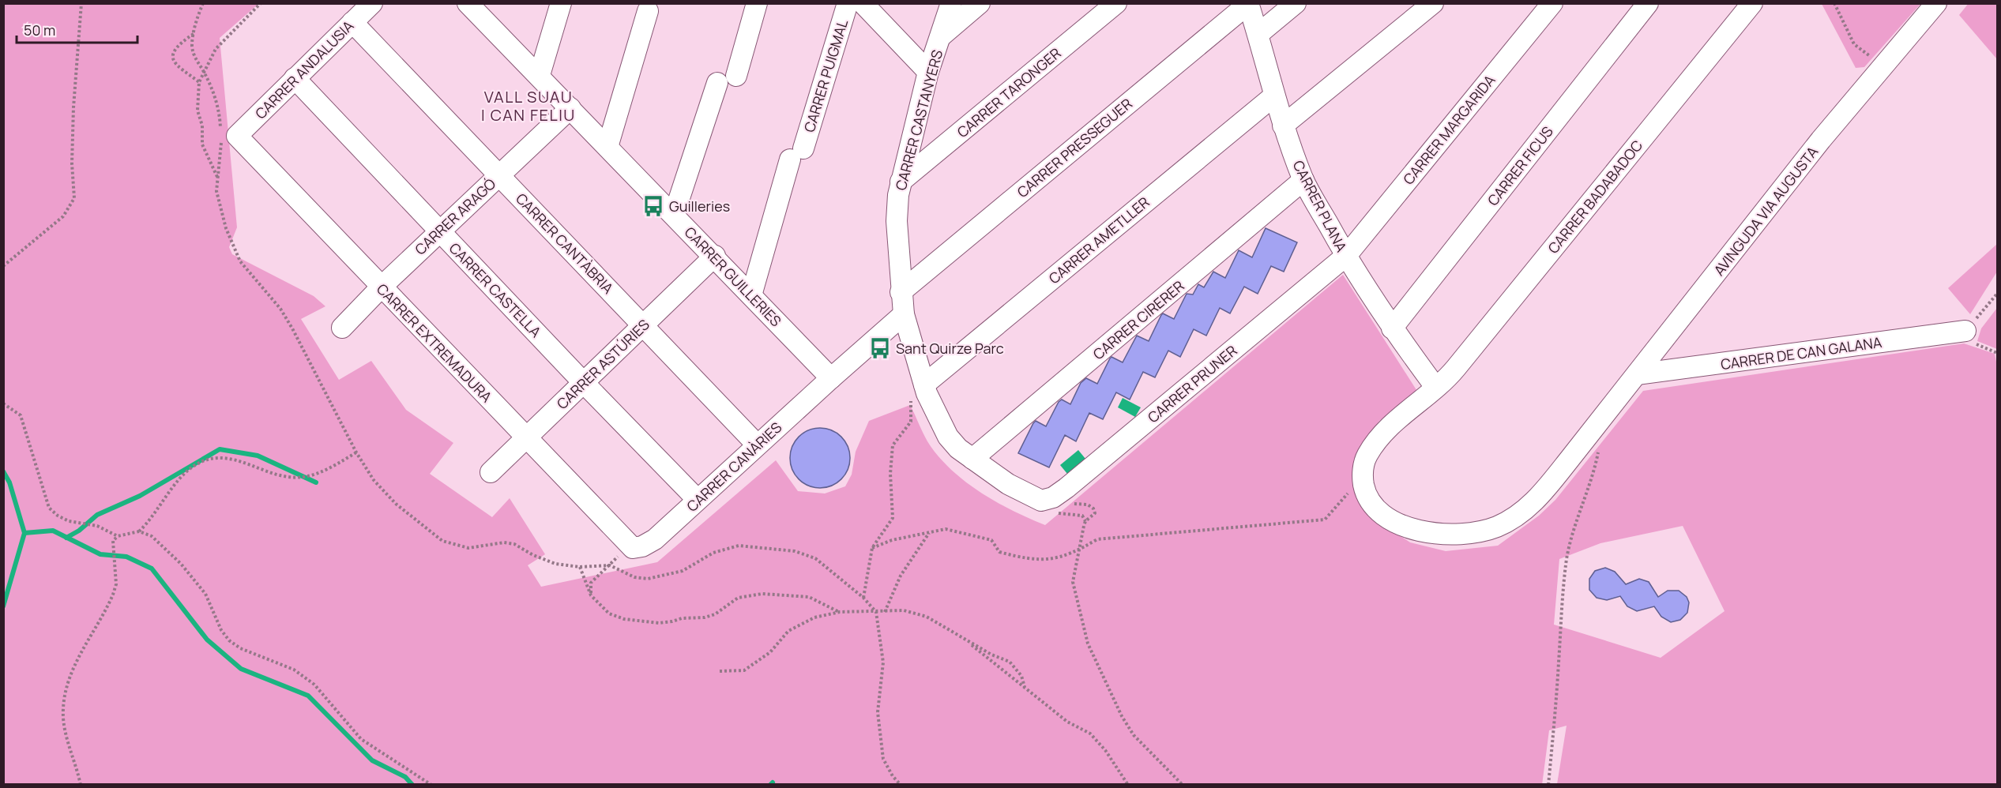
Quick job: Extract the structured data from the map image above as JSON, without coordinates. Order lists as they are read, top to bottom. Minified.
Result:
{"streets":{"street":["CARRER ANDALUSIA","CARRER PUIGMAL","CARRER TARONGER","CARRER CASTANYERS","CARRER MARGARIDA","CARRER PRESSEGUER","CARRER FICUS","CARRER BADABADOC","CARRER PLANA","AVINGUDA VIA AUGUSTA","CARRER ARAGÓ","CARRER AMETLLER","CARRER CANTÀBRIA","CARRER GUILLERIES","CARRER CASTELLA","CARRER CIRERER","CARRER EXTREMADURA","CARRER DE CAN GALANA","CARRER ASTÚRIES","CARRER PRUNER","CARRER CANÀRIES"]},"crossings":[["CARRER ANDALUSIA","CARRER CANTÀBRIA"],["CARRER ANDALUSIA","CARRER CASTELLA"],["CARRER ANDALUSIA","CARRER EXTREMADURA"],["CARRER PUIGMAL","CARRER GUILLERIES"],["CARRER TARONGER","CARRER CASTANYERS"],["CARRER CASTANYERS","CARRER PRESSEGUER"],["CARRER CASTANYERS","CARRER AMETLLER"],["CARRER CASTANYERS","CARRER CIRERER"],["CARRER CASTANYERS","CARRER PRUNER"],["CARRER MARGARIDA","CARRER PLANA"],["CARRER MARGARIDA","CARRER PRUNER"],["CARRER PRESSEGUER","CARRER PLANA"],["CARRER FICUS","CARRER PLANA"],["CARRER BADABADOC","CARRER PLANA"],["CARRER BADABADOC","AVINGUDA VIA AUGUSTA"],["CARRER PLANA","CARRER AMETLLER"],["CARRER PLANA","CARRER CIRERER"],["CARRER PLANA","CARRER PRUNER"],["AVINGUDA VIA AUGUSTA","CARRER DE CAN GALANA"],["CARRER ARAGÓ","CARRER CANTÀBRIA"],["CARRER ARAGÓ","CARRER GUILLERIES"],["CARRER ARAGÓ","CARRER CASTELLA"],["CARRER ARAGÓ","CARRER EXTREMADURA"],["CARRER CANTÀBRIA","CARRER ASTÚRIES"],["CARRER CANTÀBRIA","CARRER CANÀRIES"],["CARRER GUILLERIES","CARRER ASTÚRIES"],["CARRER GUILLERIES","CARRER CANÀRIES"],["CARRER CASTELLA","CARRER ASTÚRIES"],["CARRER CASTELLA","CARRER CANÀRIES"],["CARRER EXTREMADURA","CARRER ASTÚRIES"],["CARRER EXTREMADURA","CARRER CANÀRIES"]],"districts":["VALL SUAU I CAN FELIU"],"places":{"bus stop":["Guilleries","Sant Quirze Parc"]},"scale_bar":"50 m"}
